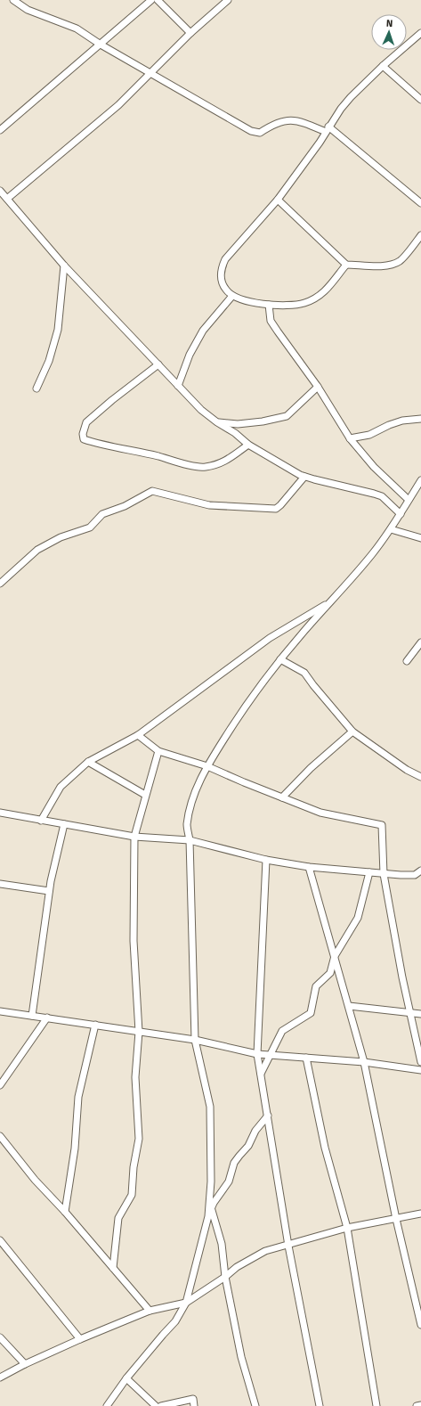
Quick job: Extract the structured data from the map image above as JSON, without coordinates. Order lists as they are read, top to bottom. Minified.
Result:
{"north":"top"}
